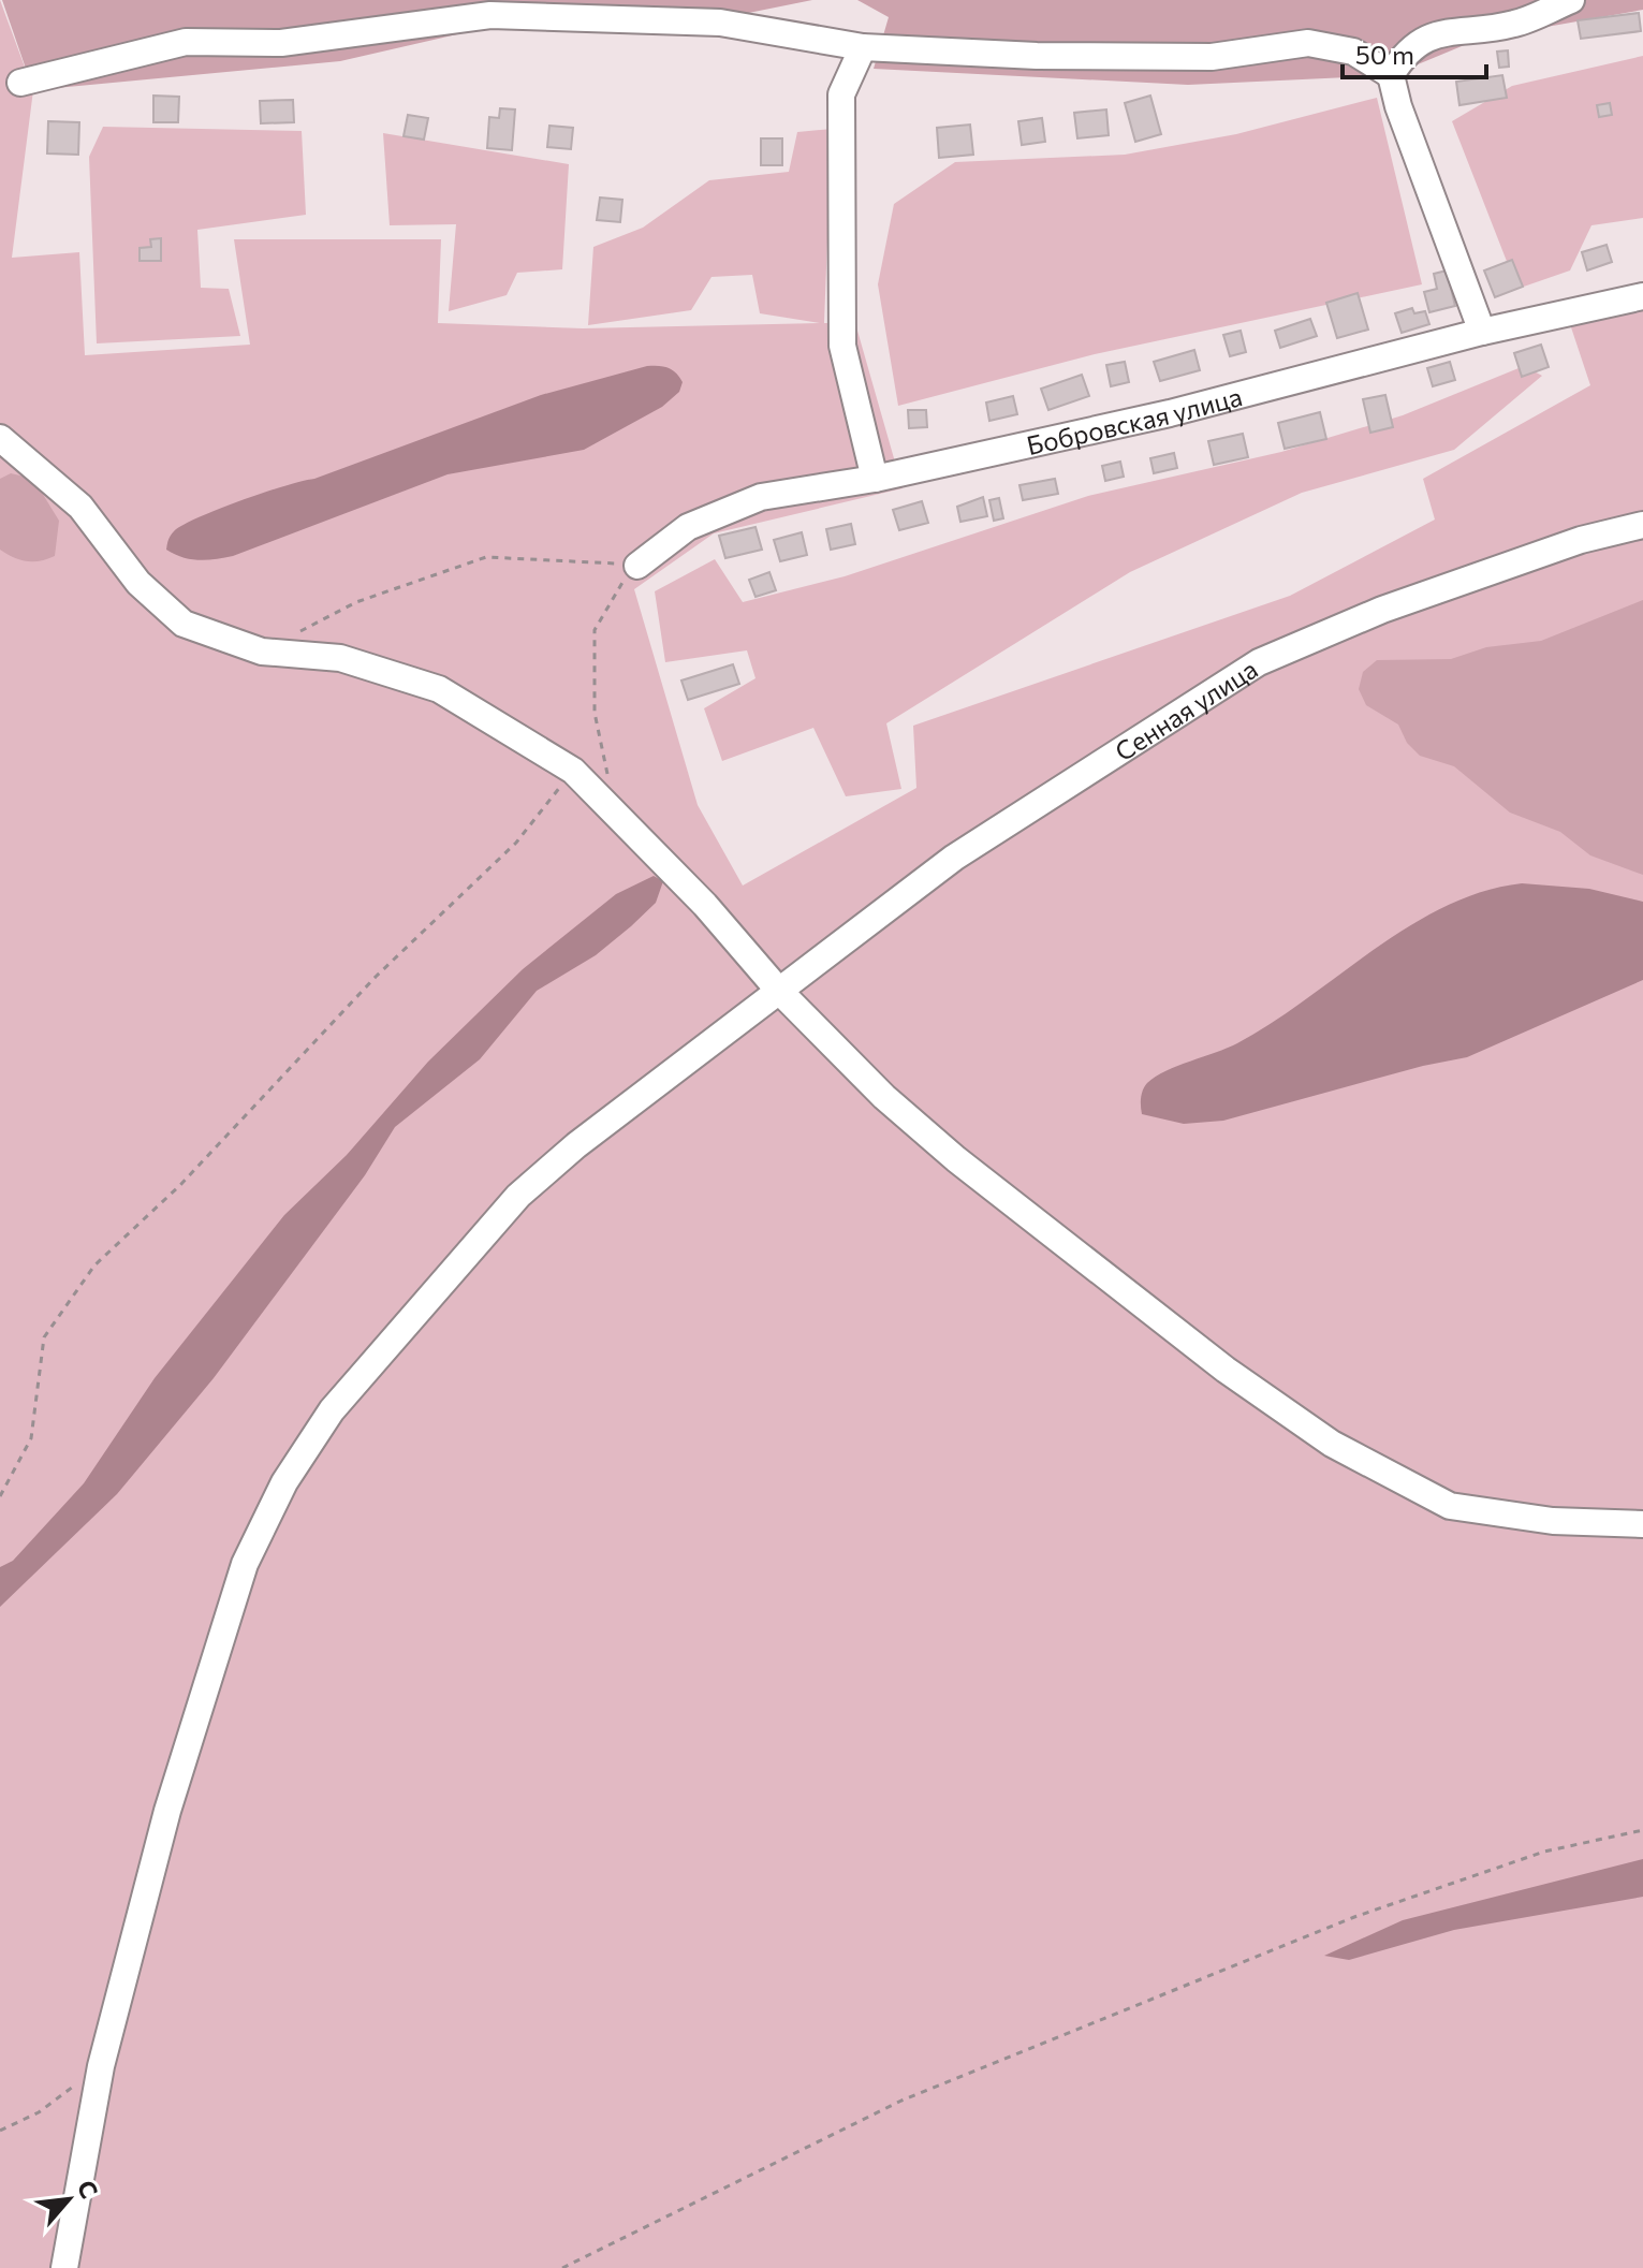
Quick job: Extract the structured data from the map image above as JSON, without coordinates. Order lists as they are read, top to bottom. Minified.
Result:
{"streets":{"street":["Бобровская улица","Сенная улица"]},"scale_bar":"50 m","north":"top right"}
